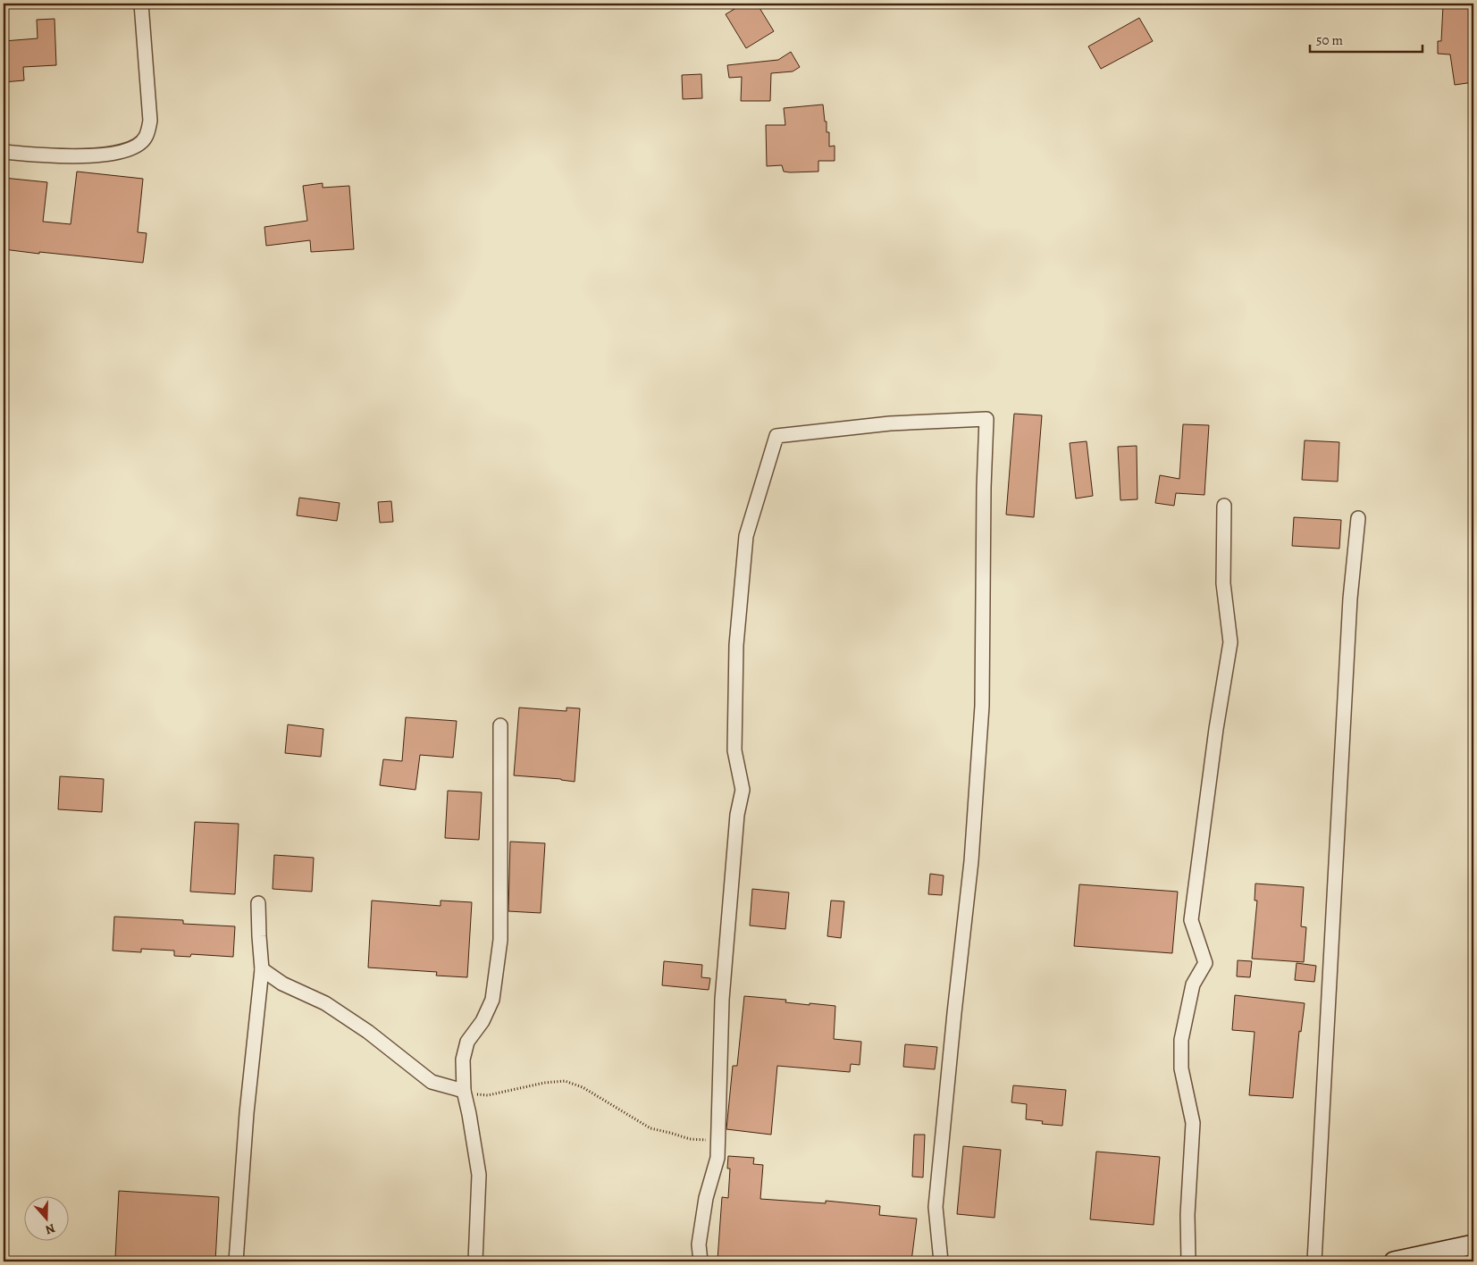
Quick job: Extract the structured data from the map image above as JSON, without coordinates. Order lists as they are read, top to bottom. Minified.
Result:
{"scale_bar":"50 m","north":"bottom"}
